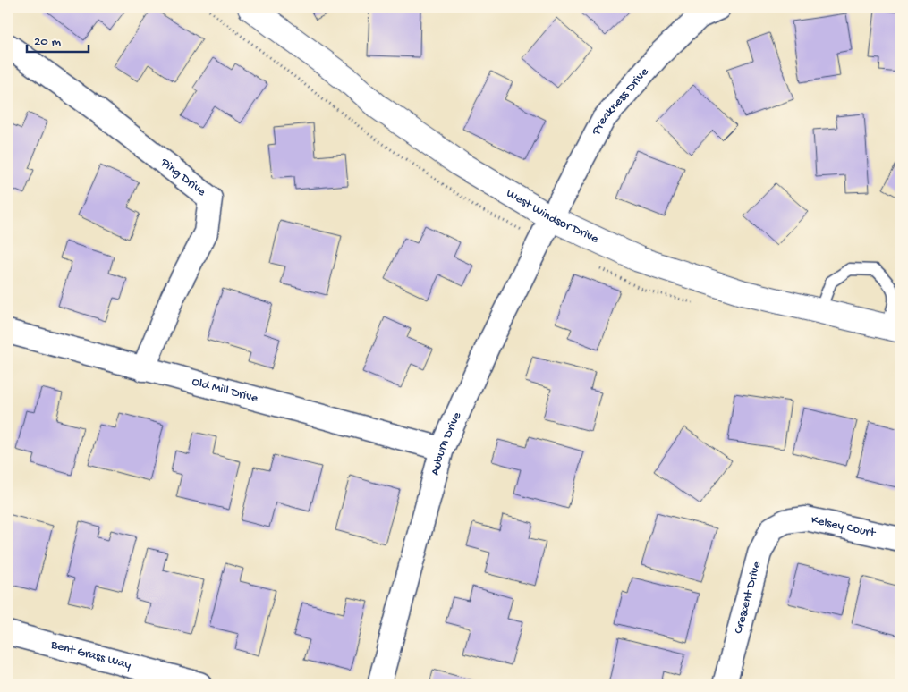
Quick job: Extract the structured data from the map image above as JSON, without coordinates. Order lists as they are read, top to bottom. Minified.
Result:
{"streets":{"street":["Preakness Drive","Ping Drive","West Windsor Drive","Old Mill Drive","Auburn Drive","Kelsey Court","Crescent Drive","Bent Grass Way"]},"crossings":[["Preakness Drive","West Windsor Drive"],["Preakness Drive","Auburn Drive"],["Ping Drive","Old Mill Drive"],["West Windsor Drive","Auburn Drive"],["Old Mill Drive","Auburn Drive"],["Kelsey Court","Crescent Drive"]],"scale_bar":"20 m"}
